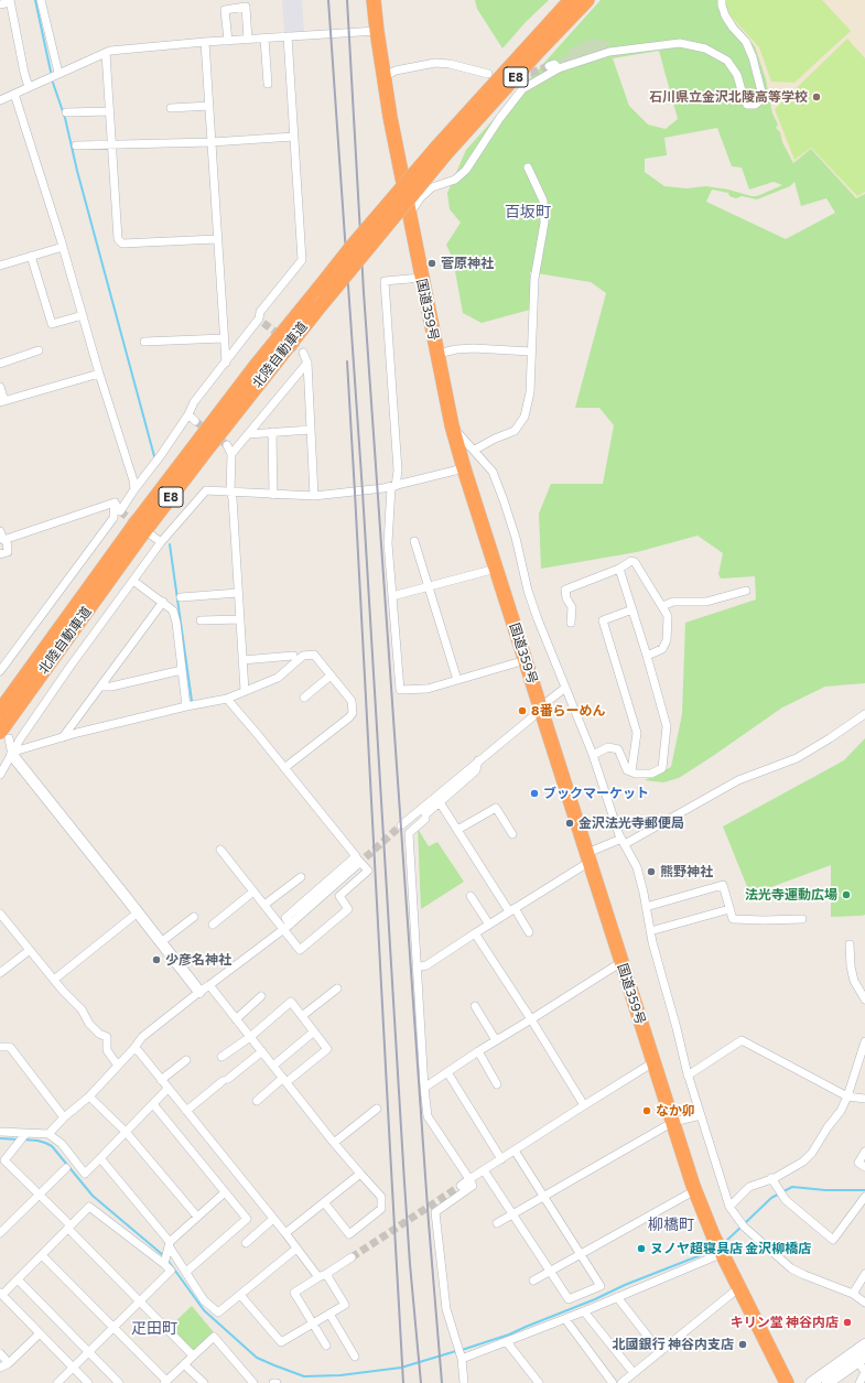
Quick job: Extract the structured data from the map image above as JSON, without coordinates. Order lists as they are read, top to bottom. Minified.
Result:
{"streets":{"highway":["E8","国道359号","北陸自動車道"]},"districts":["百坂町","柳橋町","疋田町"],"places":["石川県立金沢北陵高等学校","菅原神社","8番らーめん","ブックマーケット","金沢法光寺郵便局","熊野神社","法光寺運動広場","少彦名神社","なか卯","ヌノヤ超寝具店 金沢柳橋店","キリン堂 神谷内店","北國銀行 神谷内支店"]}
